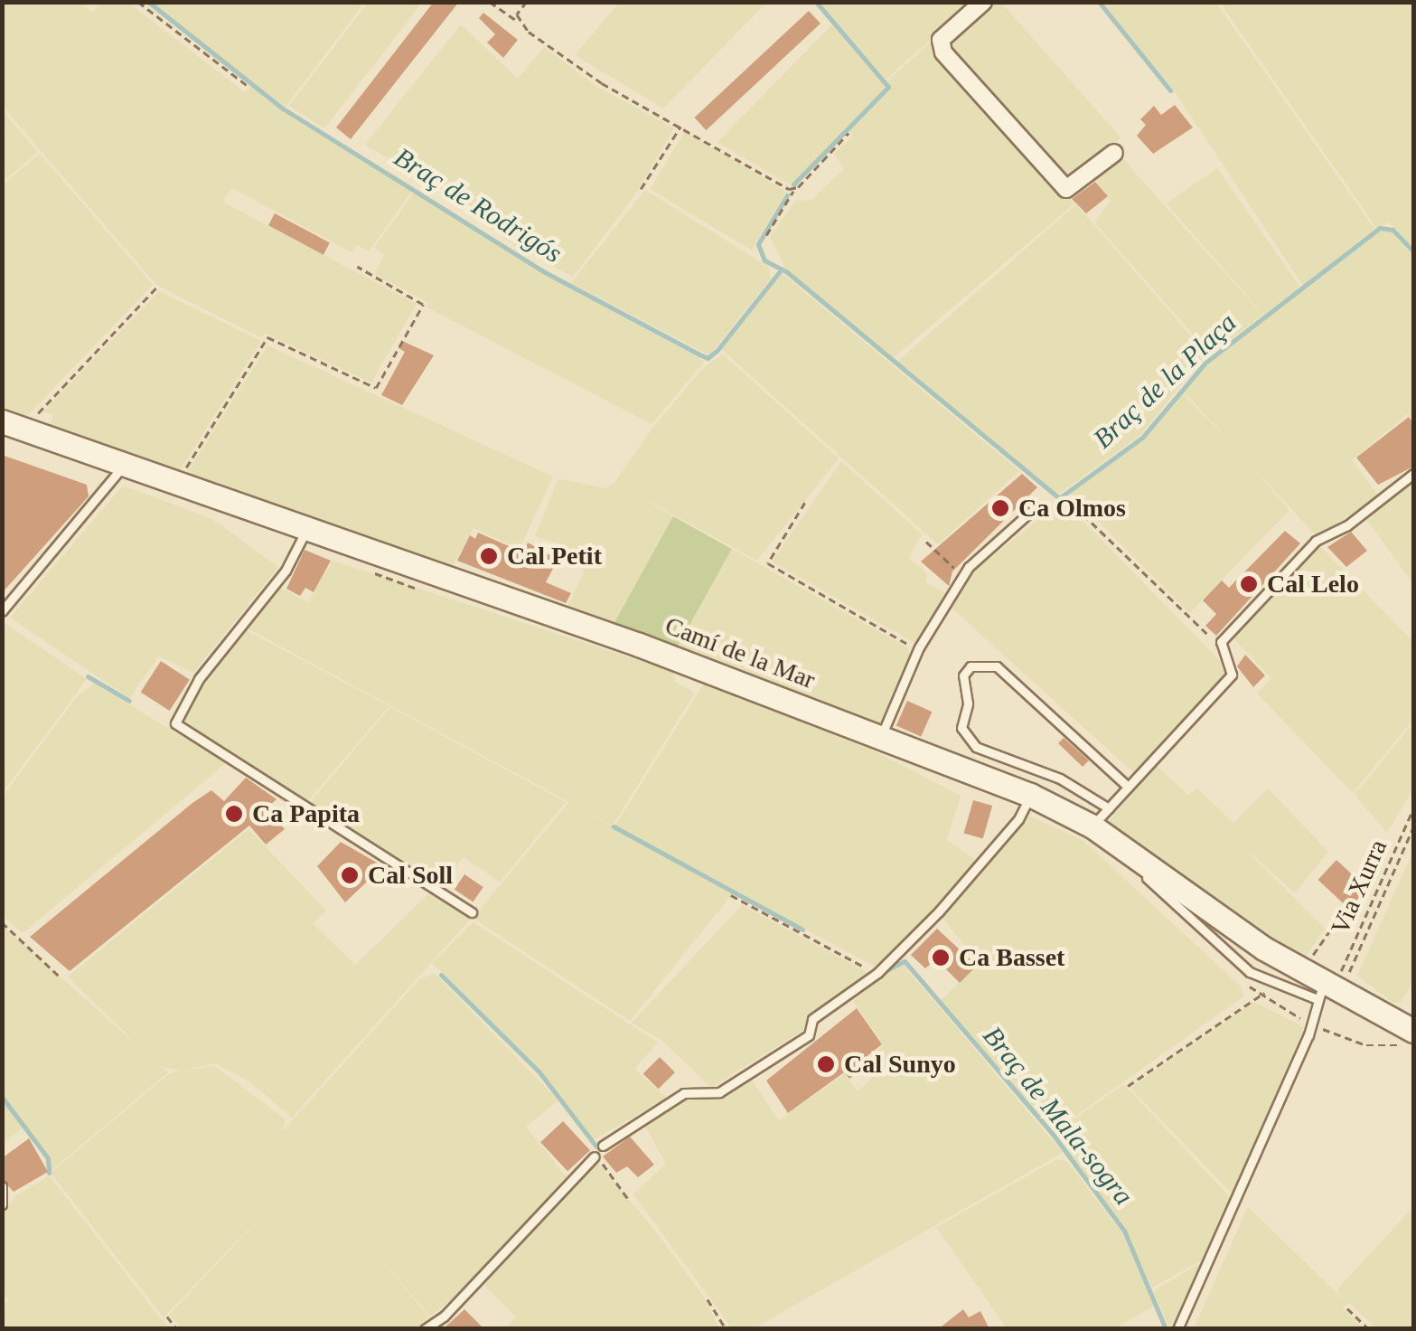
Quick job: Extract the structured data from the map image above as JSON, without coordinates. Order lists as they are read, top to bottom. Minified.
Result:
{"streets":{"main road":["Camí de la Mar"],"path":["Via Xurra"]},"crossings":[["Camí de la Mar","Via Xurra"]],"water":["Braç de Rodrigós","Braç de la Plaça","Braç de Mala-sogra"],"places":["Ca Olmos","Cal Petit","Cal Lelo","Ca Papita","Cal Soll","Ca Basset","Cal Sunyo"]}
